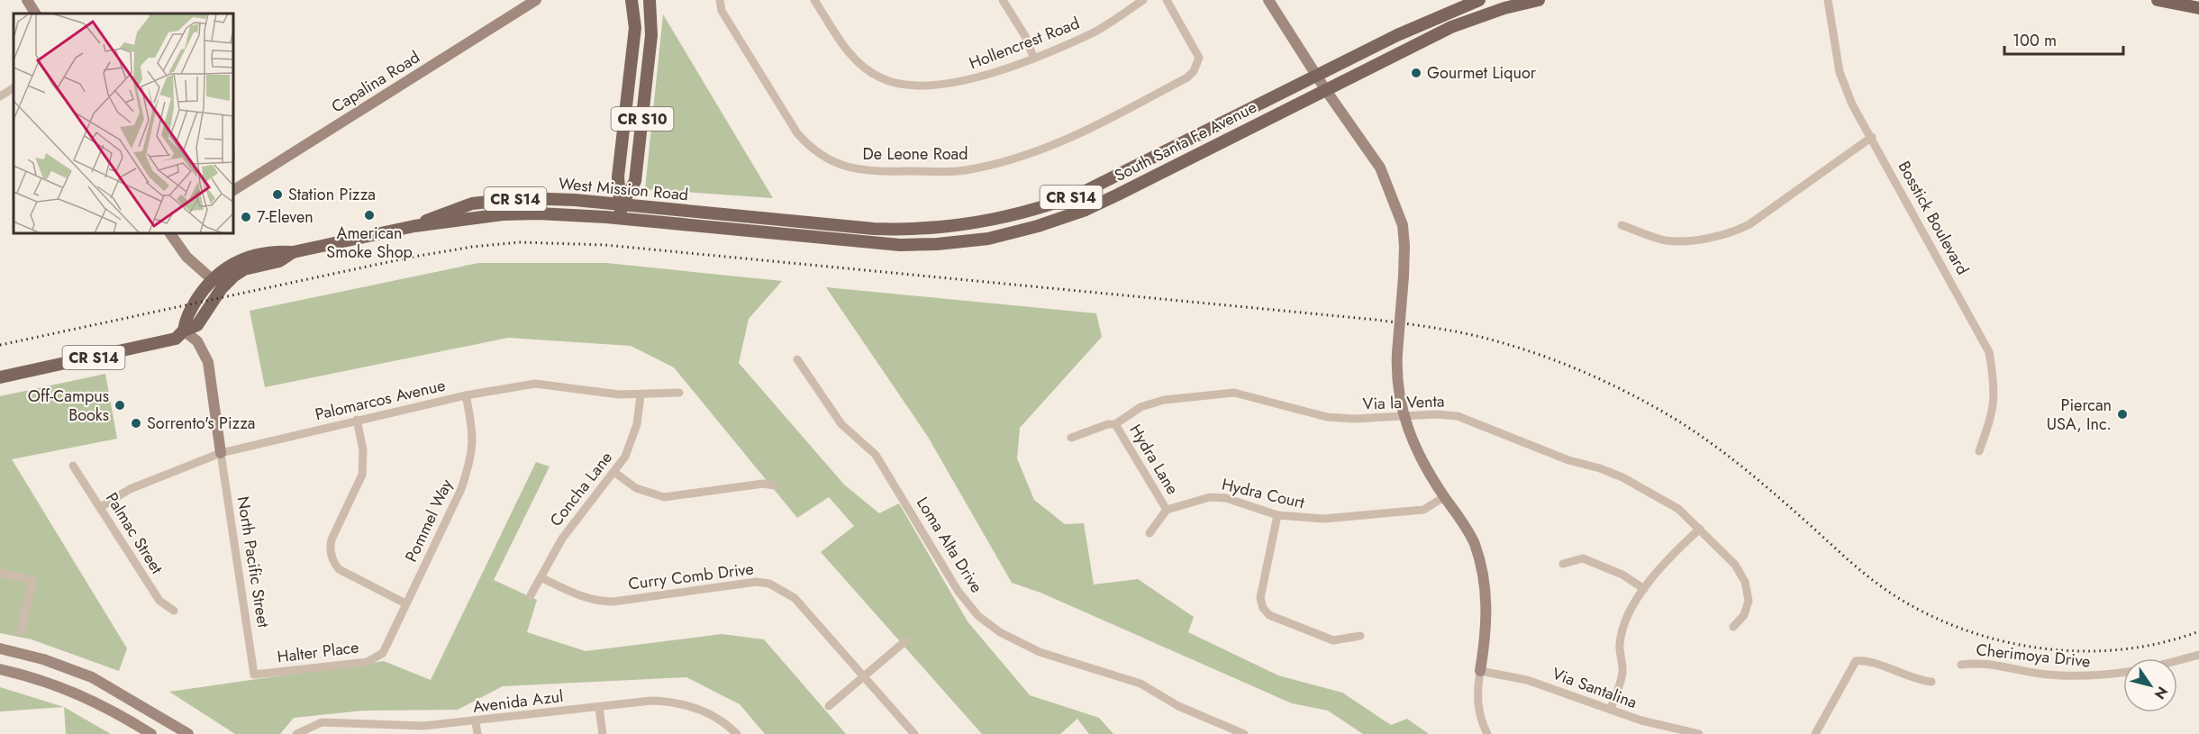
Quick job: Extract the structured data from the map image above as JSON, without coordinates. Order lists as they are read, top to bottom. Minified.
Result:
{"streets":{"main road":["CR S10","South Santa Fe Avenue","West Mission Road","CR S14"],"street":["Hollencrest Road","Capalina Road","De Leone Road","Bosstick Boulevard","Palomarcos Avenue","Via la Venta","Hydra Lane","Concha Lane","Hydra Court","Pommel Way","Palmac Street","Loma Alta Drive","North Pacific Street","Curry Comb Drive","Halter Place","Cherimoya Drive","Via Santalina","Avenida Azul"]},"crossings":[["CR S10","West Mission Road"],["South Santa Fe Avenue","West Mission Road"],["Palomarcos Avenue","Concha Lane"],["Palomarcos Avenue","Pommel Way"],["Palomarcos Avenue","Palmac Street"],["Palomarcos Avenue","North Pacific Street"],["Via la Venta","Hydra Lane"],["Hydra Lane","Hydra Court"],["Concha Lane","Curry Comb Drive"],["Pommel Way","Halter Place"],["North Pacific Street","Halter Place"]],"places":["Gourmet Liquor","Station Pizza","American Smoke Shop","7-Eleven","Off-Campus Books","Piercan USA, Inc.","Sorrento's Pizza"],"scale_bar":"100 m","north":"bottom right"}
